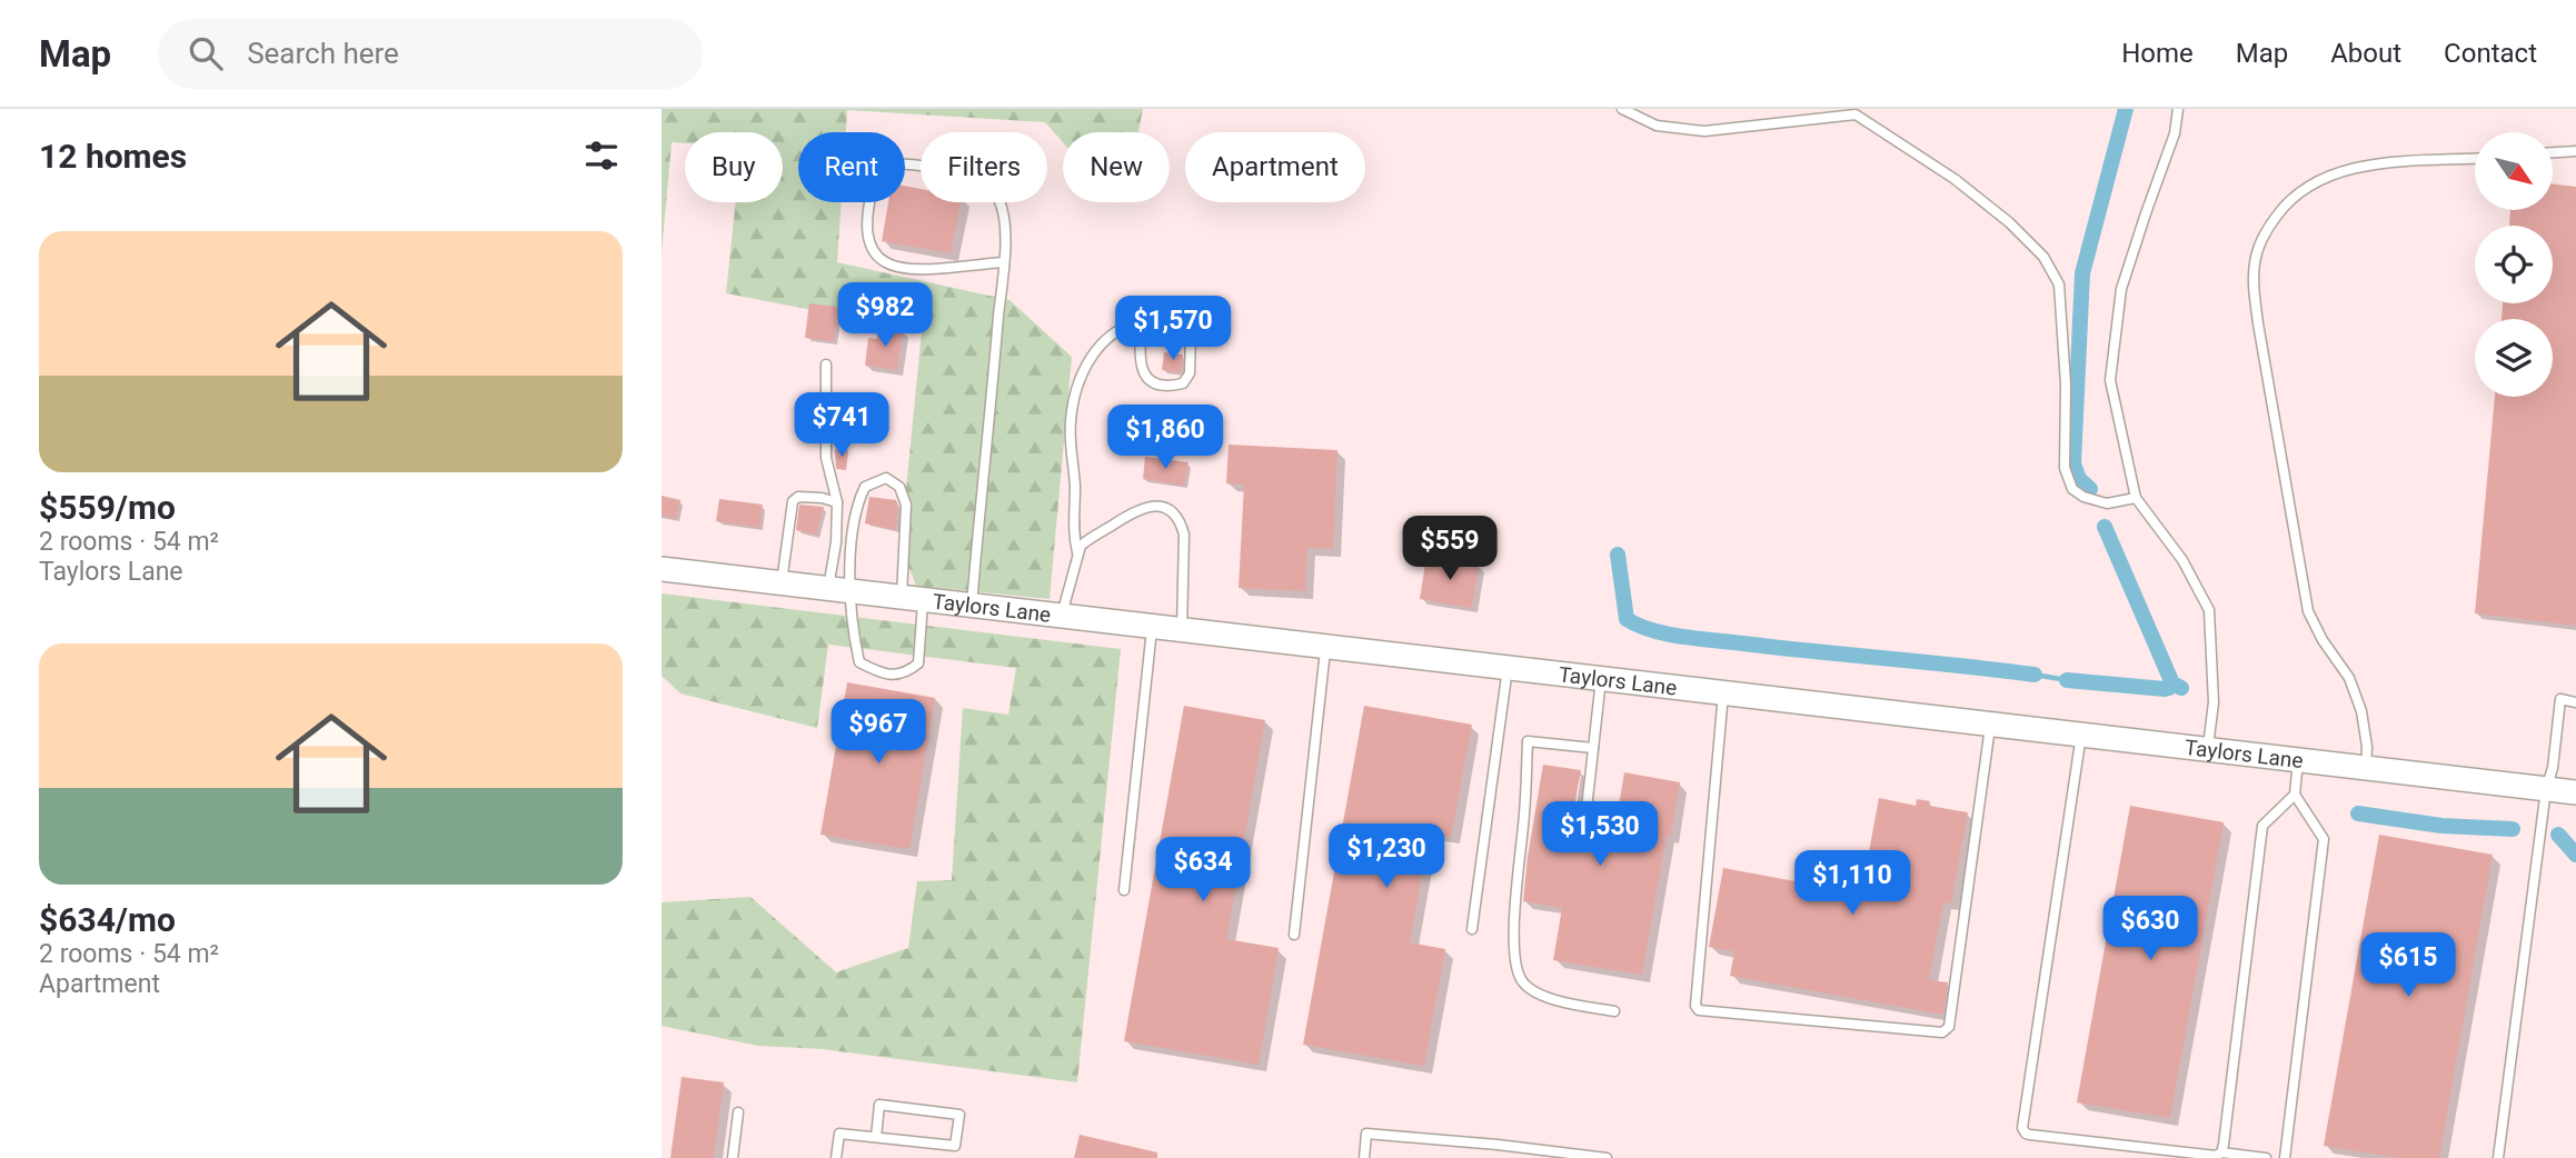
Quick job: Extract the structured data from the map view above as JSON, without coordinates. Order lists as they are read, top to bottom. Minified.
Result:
{"streets":{"street":["Taylors Lane"]},"north":"bottom right","page":{"header":"Map","search":"Search here","nav":["Home","Map","About","Contact"],"heading":"12 homes","chip":["Buy","Rent","Filters","New","Apartment"],"list":[{"name":"$559/mo","note":"2 rooms · 54 m² · Taylors Lane"},{"name":"$634/mo","note":"2 rooms · 54 m² · Apartment"}],"price":["$982","$1,570","$741","$1,860","$559","$967","$1,530","$1,230","$634","$1,110","$630","$615"]}}
